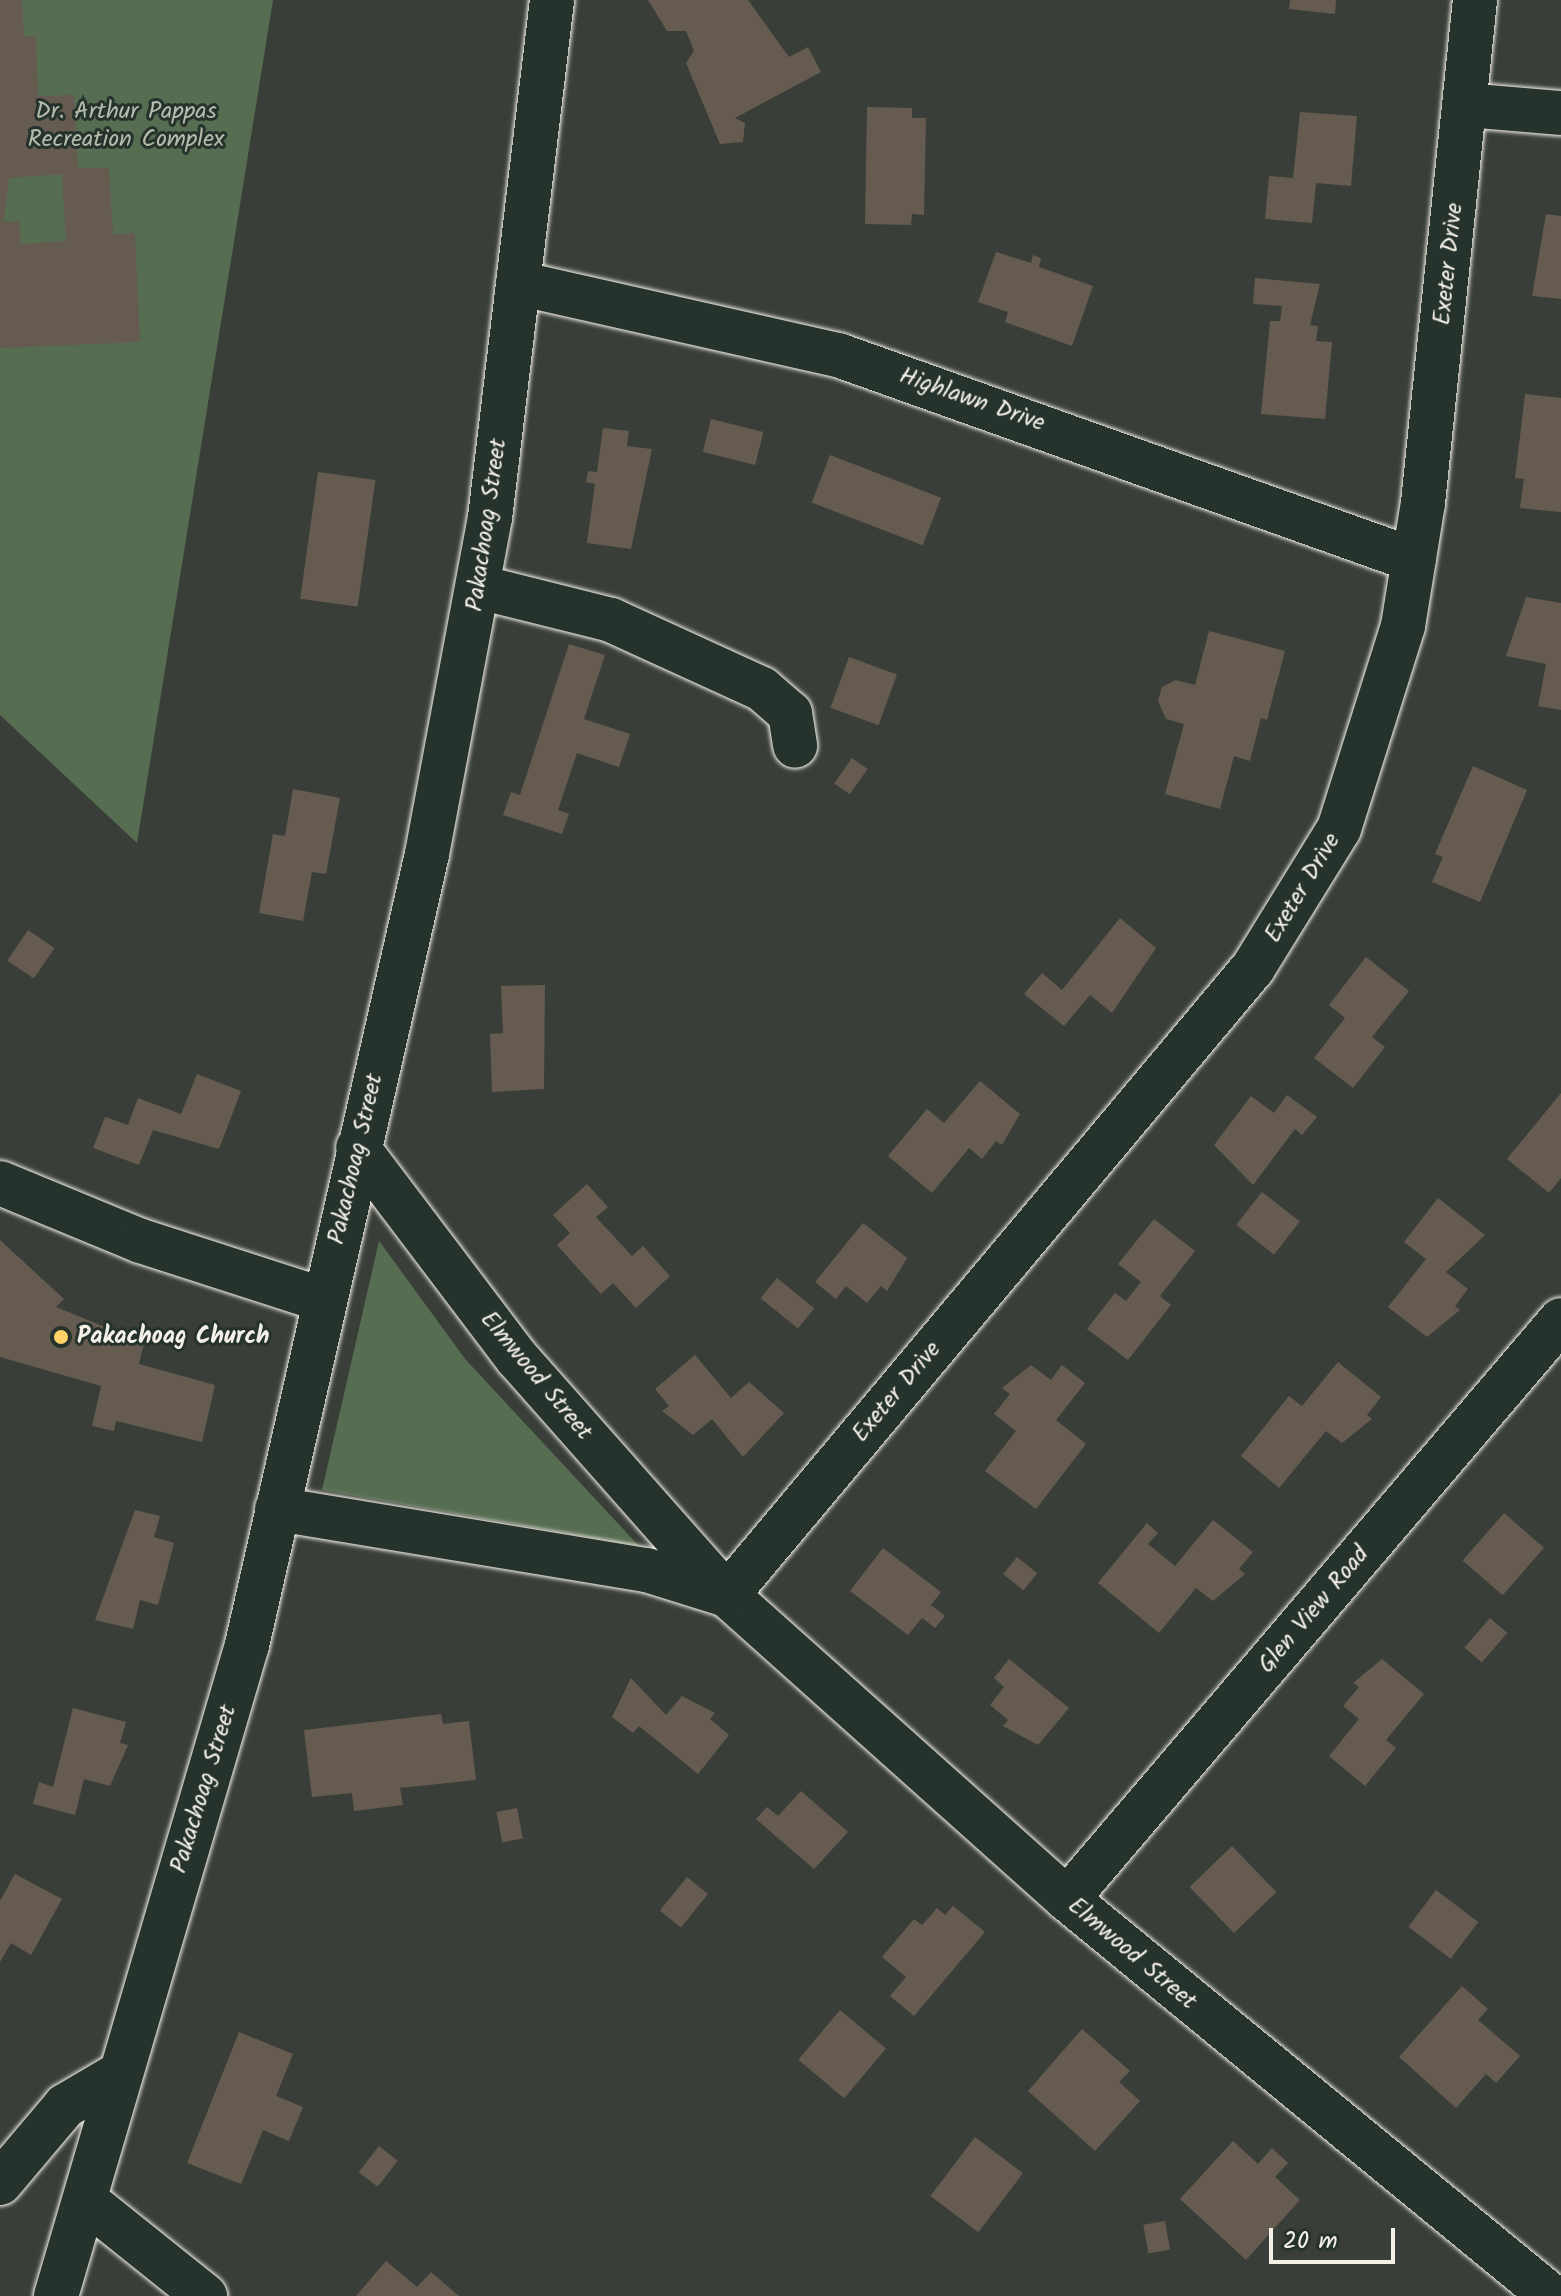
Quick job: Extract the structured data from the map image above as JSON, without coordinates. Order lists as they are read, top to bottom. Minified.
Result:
{"streets":{"street":["Exeter Drive","Highlawn Drive","Pakachoag Street","Elmwood Street","Glen View Road"]},"crossings":[["Exeter Drive","Highlawn Drive"],["Exeter Drive","Elmwood Street"],["Highlawn Drive","Pakachoag Street"],["Pakachoag Street","Elmwood Street"],["Elmwood Street","Glen View Road"]],"parks":["Dr. Arthur Pappas Recreation Complex"],"places":["Pakachoag Church"],"scale_bar":"20 m"}
